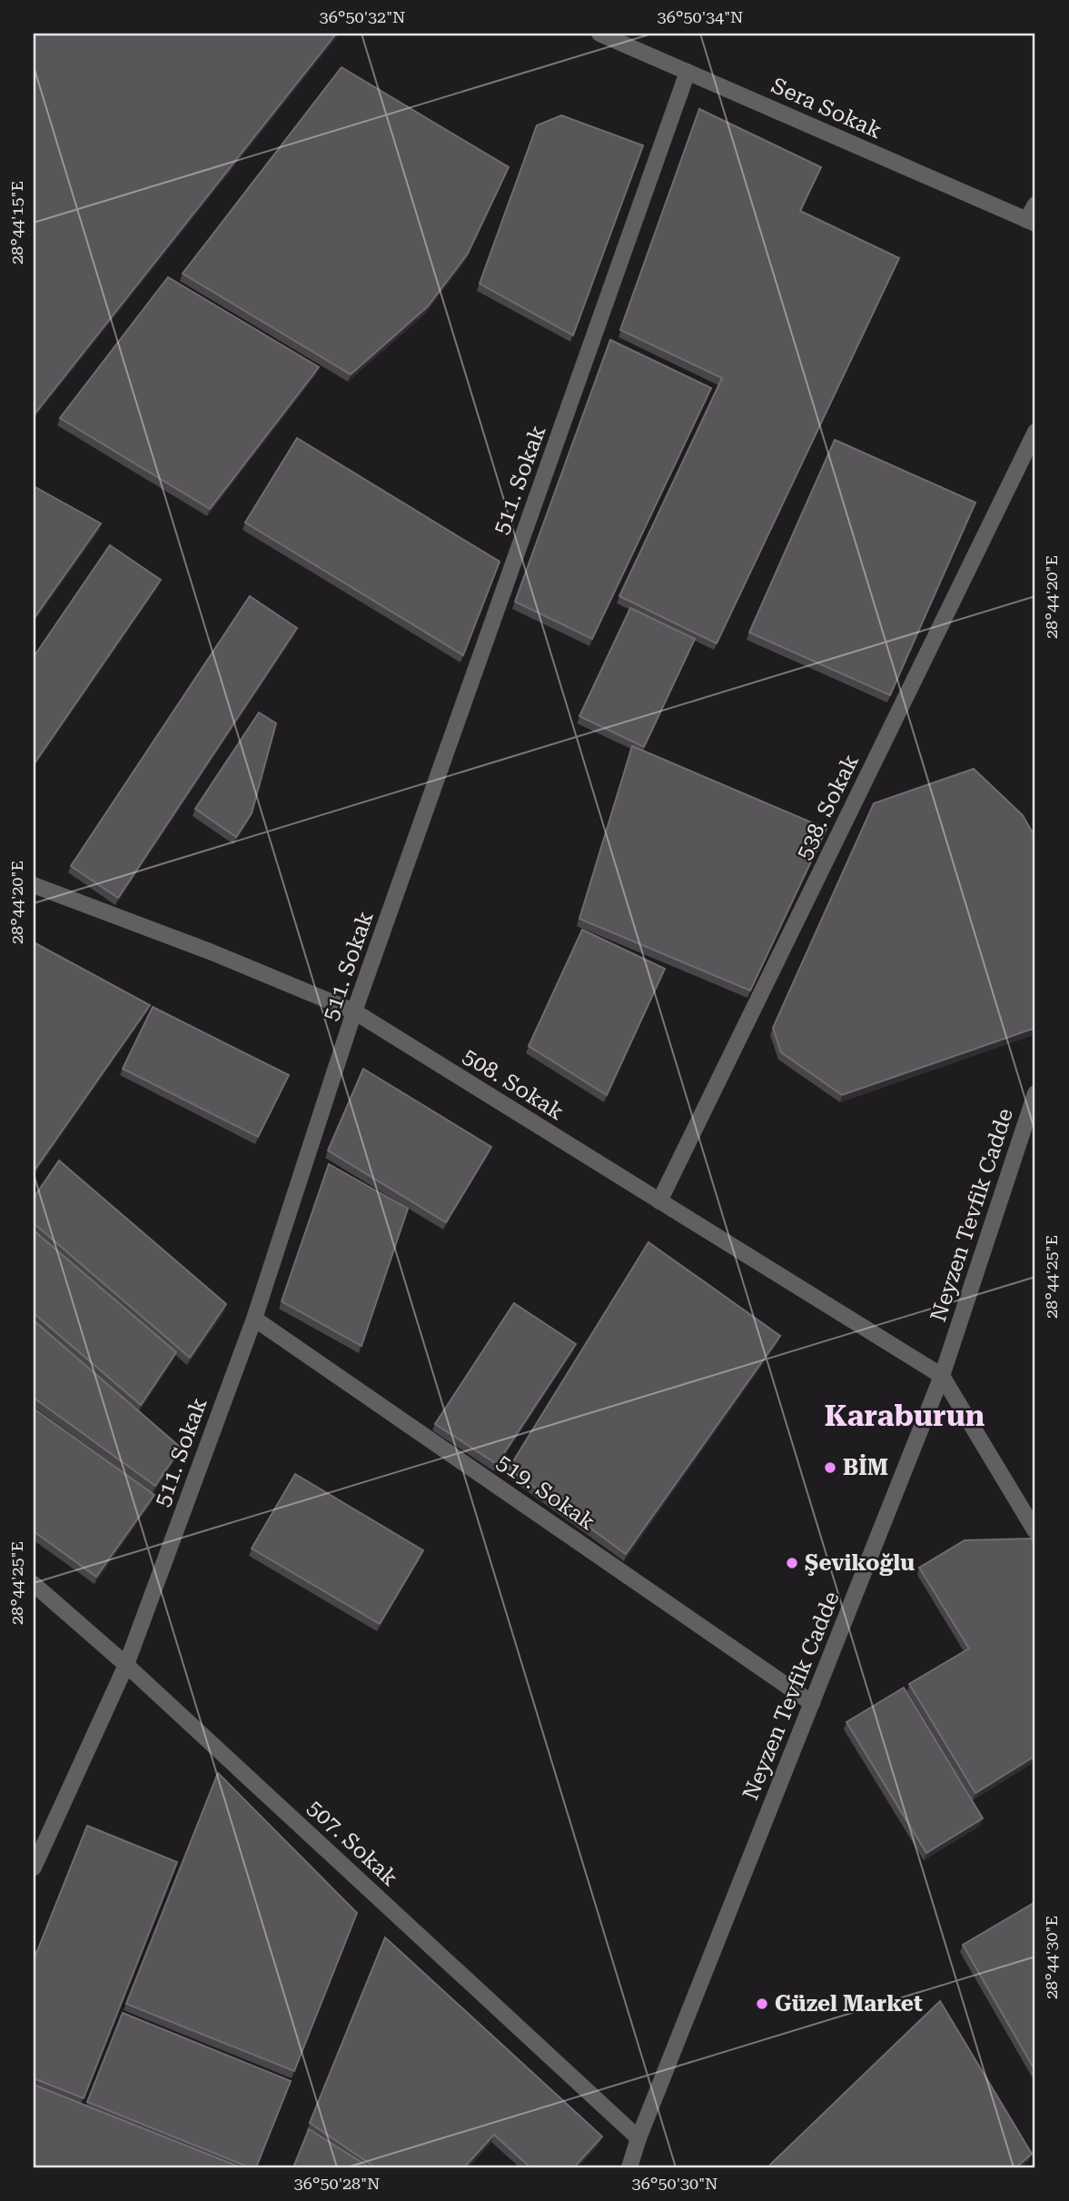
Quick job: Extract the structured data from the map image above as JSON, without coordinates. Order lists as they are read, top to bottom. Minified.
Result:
{"streets":{"street":["Sera Sokak","511. Sokak","538. Sokak","508. Sokak","Neyzen Tevfik Cadde","519. Sokak","507. Sokak"]},"crossings":[["Sera Sokak","511. Sokak"],["511. Sokak","508. Sokak"],["511. Sokak","519. Sokak"],["511. Sokak","507. Sokak"],["538. Sokak","508. Sokak"],["508. Sokak","Neyzen Tevfik Cadde"],["Neyzen Tevfik Cadde","519. Sokak"],["Neyzen Tevfik Cadde","507. Sokak"]],"districts":["Karaburun"],"places":["BİM","Şevikoğlu","Güzel Market"],"coordinates":["36°50'32\"N","36°50'34\"N","28°44'15\"E","28°44'20\"E","28°44'25\"E","28°44'30\"E","36°50'28\"N","36°50'30\"N"]}
